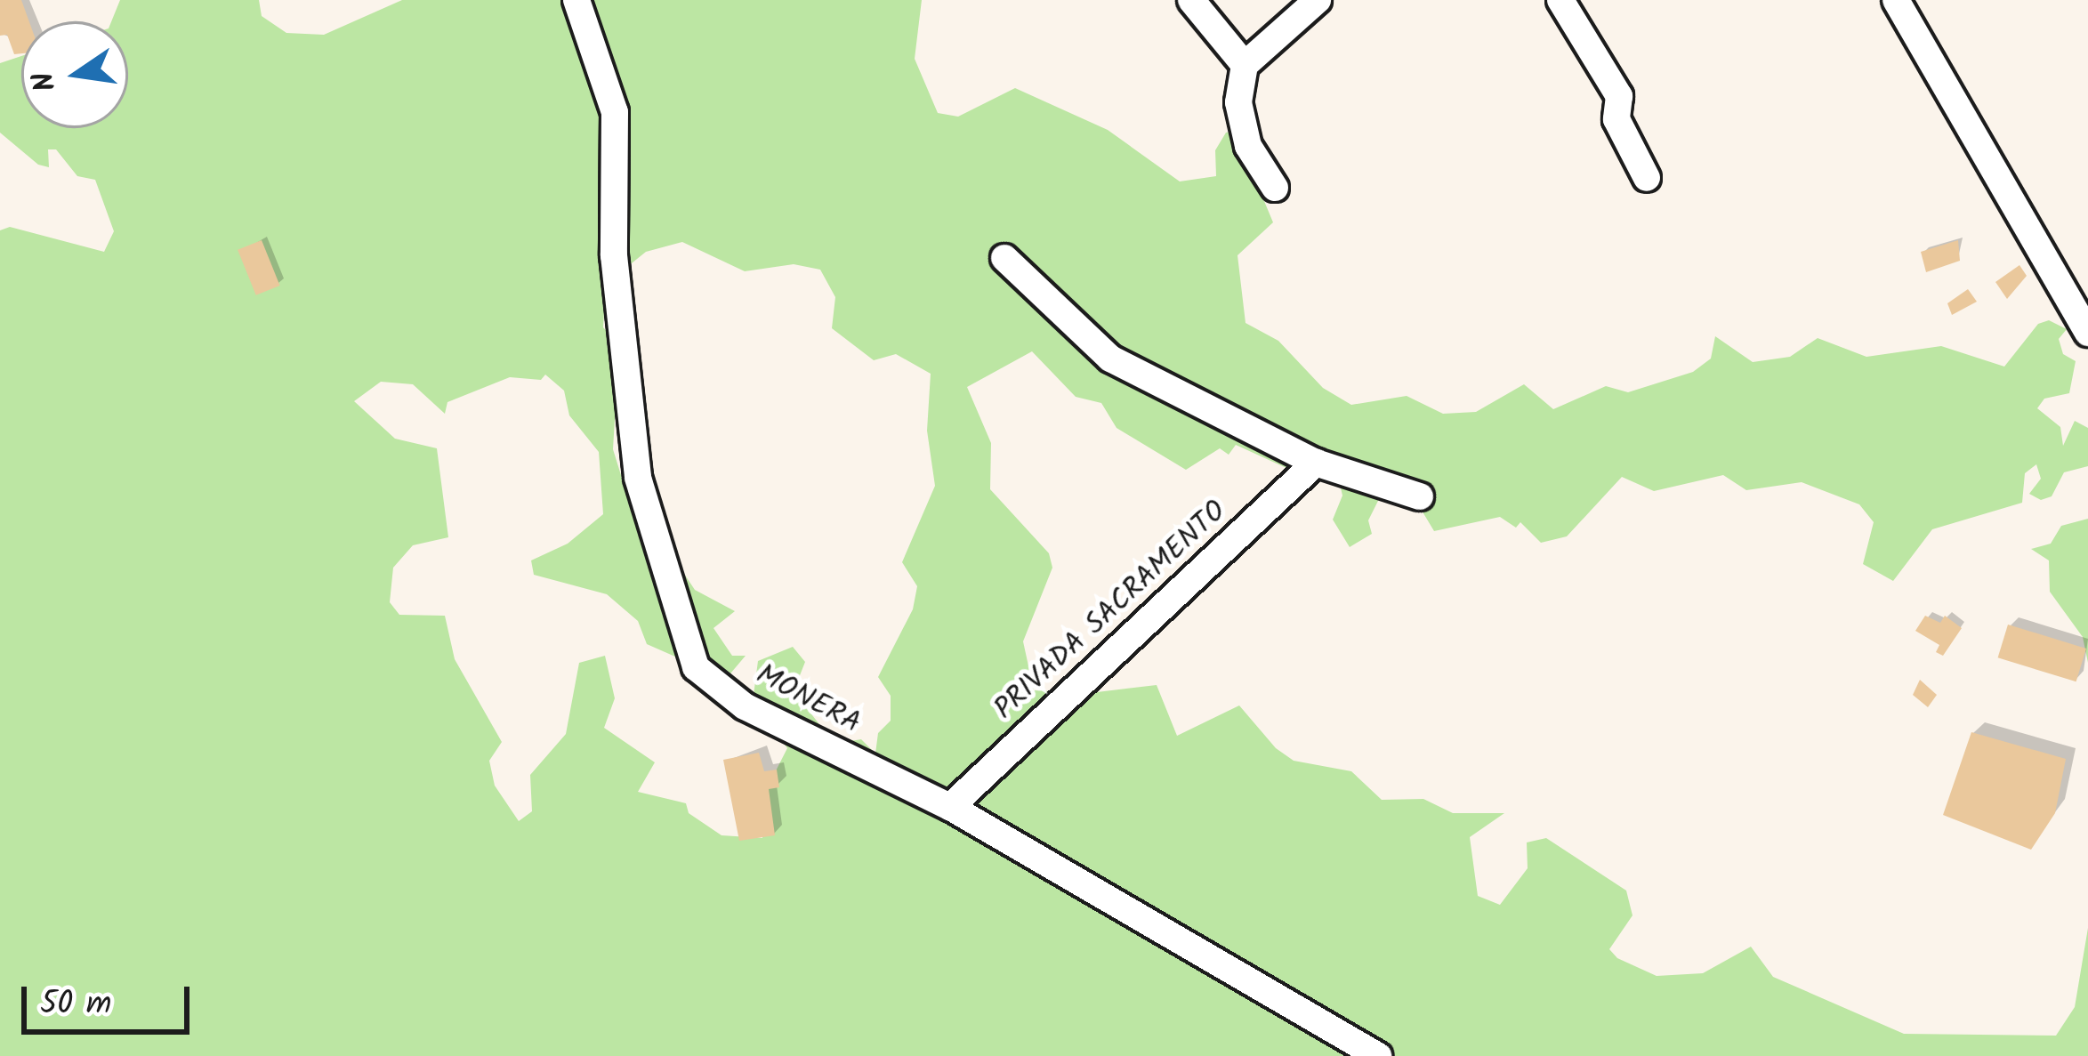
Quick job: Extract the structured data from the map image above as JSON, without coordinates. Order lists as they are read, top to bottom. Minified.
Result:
{"streets":{"street":["PRIVADA SACRAMENTO","MONERA"]},"crossings":[["PRIVADA SACRAMENTO","MONERA"]],"scale_bar":"50 m","north":"left"}
